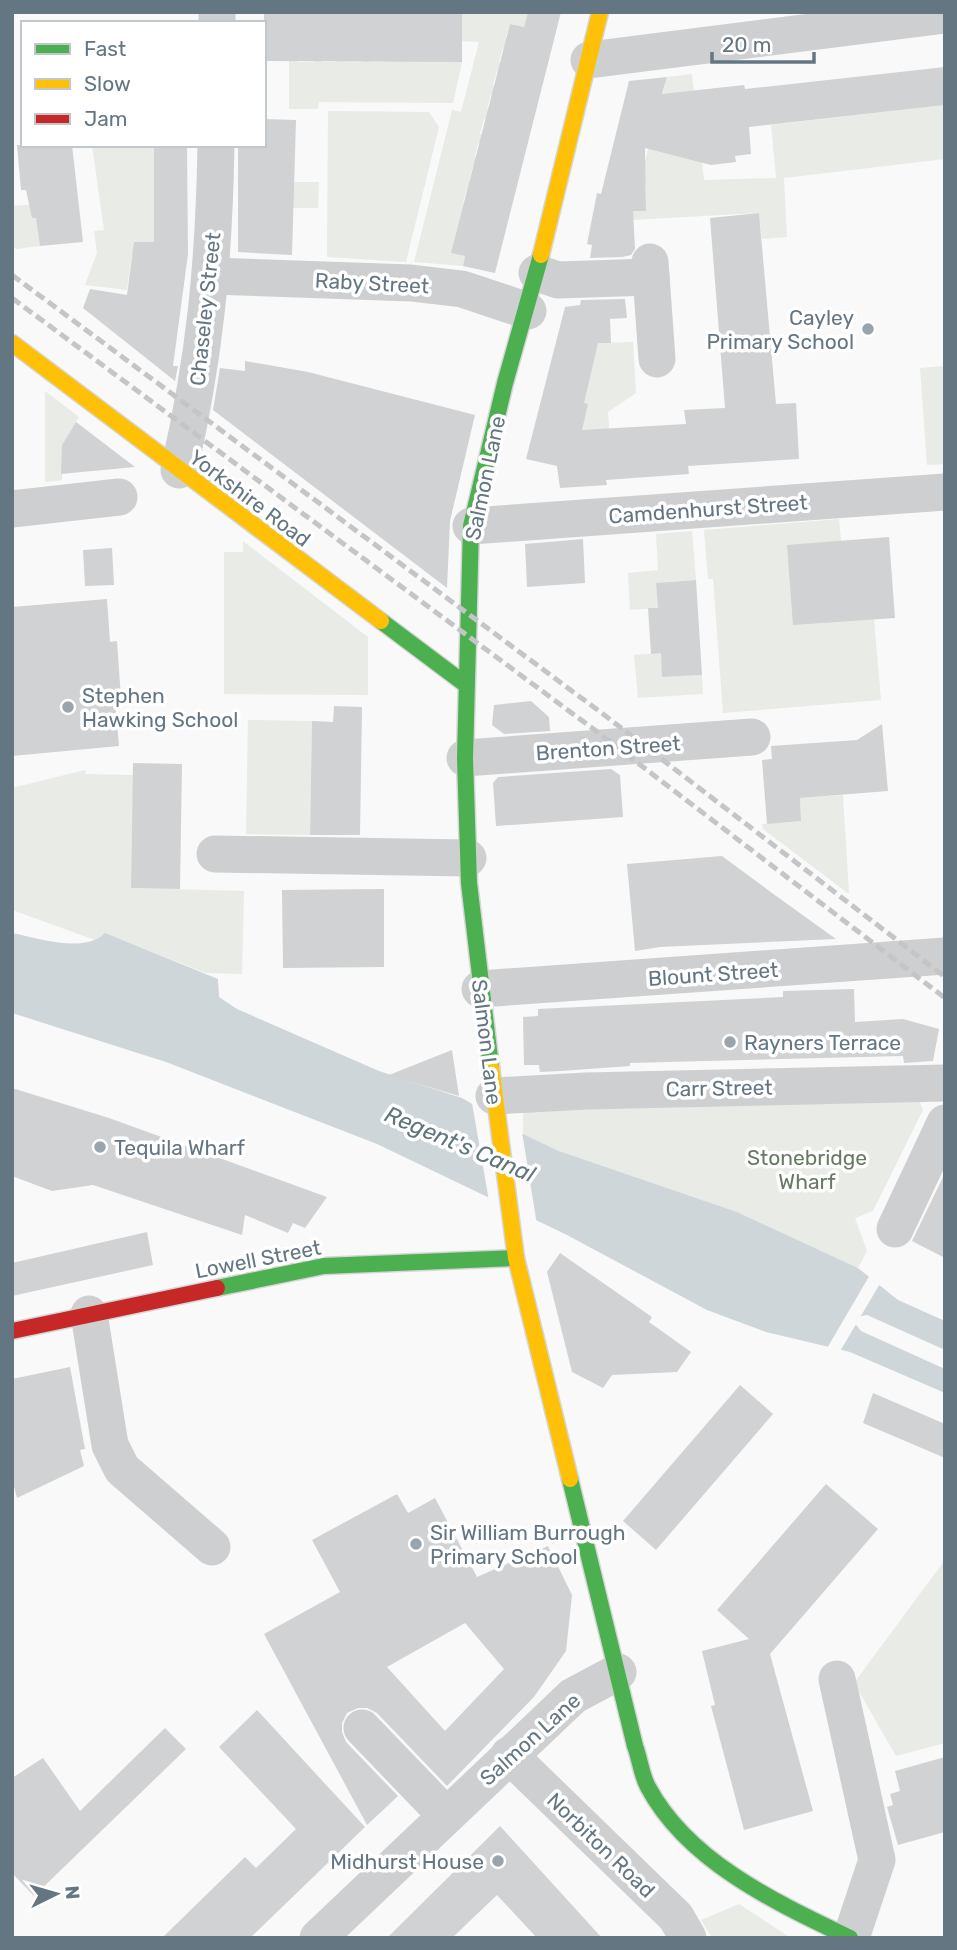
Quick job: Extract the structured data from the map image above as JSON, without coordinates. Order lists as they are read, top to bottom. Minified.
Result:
{"streets":{"street":["Raby Street","Chaseley Street","Salmon Lane","Yorkshire Road","Camdenhurst Street","Brenton Street","Blount Street","Carr Street","Lowell Street","Norbiton Road"]},"crossings":[["Raby Street","Chaseley Street"],["Raby Street","Salmon Lane"],["Chaseley Street","Yorkshire Road"],["Salmon Lane","Yorkshire Road"],["Salmon Lane","Camdenhurst Street"],["Salmon Lane","Brenton Street"],["Salmon Lane","Blount Street"],["Salmon Lane","Carr Street"],["Salmon Lane","Lowell Street"],["Salmon Lane","Norbiton Road"]],"water":["Regent's Canal"],"parks":["Stonebridge Wharf"],"places":["Cayley Primary School","Stephen Hawking School","Rayners Terrace","Tequila Wharf","Sir William Burrough Primary School","Midhurst House"],"legend":["Fast","Slow","Jam"],"scale_bar":"20 m","north":"right"}
